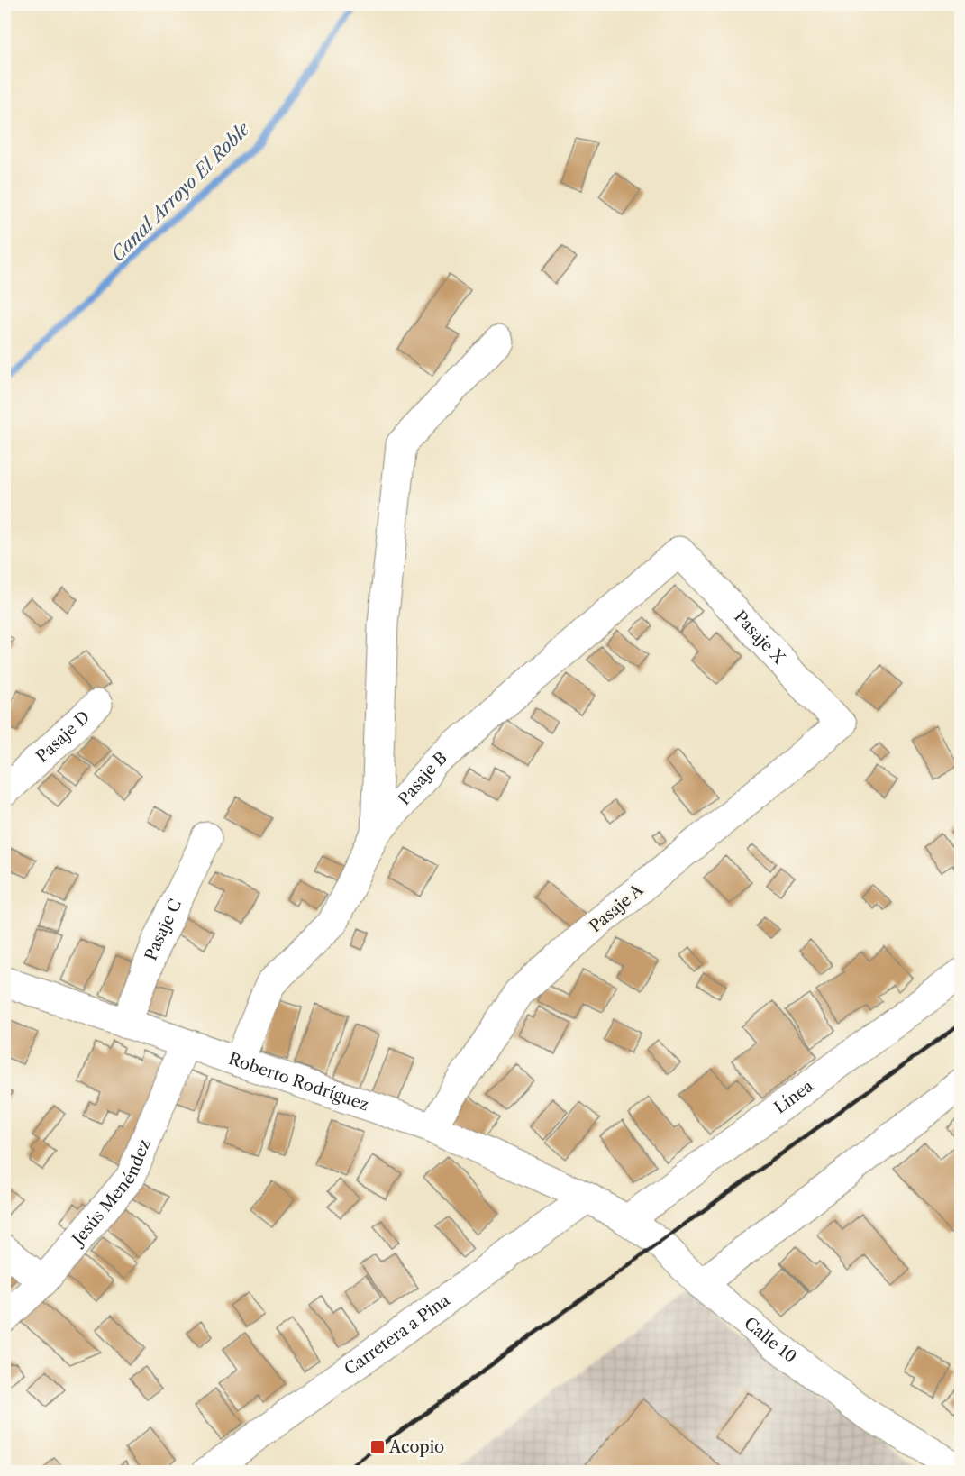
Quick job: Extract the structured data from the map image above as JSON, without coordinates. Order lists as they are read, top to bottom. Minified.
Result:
{"streets":{"street":["Pasaje X","Pasaje D","Pasaje B","Pasaje A","Pasaje C","Roberto Rodríguez","Línea","Jesús Menéndez","Carretera a Pina","Calle 10"]},"crossings":[["Pasaje X","Pasaje B"],["Pasaje X","Pasaje A"],["Pasaje B","Roberto Rodríguez"],["Pasaje A","Roberto Rodríguez"],["Pasaje C","Roberto Rodríguez"],["Roberto Rodríguez","Jesús Menéndez"],["Roberto Rodríguez","Carretera a Pina"],["Roberto Rodríguez","Calle 10"],["Línea","Calle 10"],["Carretera a Pina","Calle 10"]],"water":["Canal Arroyo El Roble"],"places":{"transit":["Acopio"]}}
